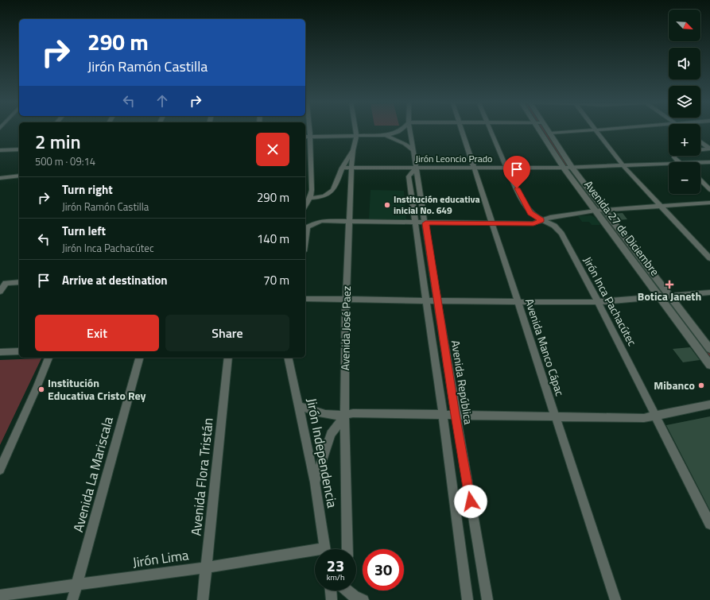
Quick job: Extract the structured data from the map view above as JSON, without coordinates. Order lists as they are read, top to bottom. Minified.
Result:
{"streets":{"street":["Jirón Leoncio Prado","Avenida 27 de Diciembre","Jirón Inca Pachacútec","Avenida José Paez","Avenida Manco Cápac","Avenida República","Jirón Independencia","Avenida La Mariscala","Avenida Flora Tristán","Jirón Lima"]},"crossings":[["Jirón Leoncio Prado","Avenida 27 de Diciembre"],["Jirón Leoncio Prado","Jirón Inca Pachacútec"],["Jirón Leoncio Prado","Avenida José Paez"],["Jirón Leoncio Prado","Avenida Manco Cápac"],["Jirón Leoncio Prado","Avenida República"],["Avenida La Mariscala","Jirón Lima"],["Avenida Flora Tristán","Jirón Lima"]],"places":{"other":["Institución educativa inicial No. 649","Mibanco","Institución Educativa Cristo Rey"],"health":["Botica Janeth"]},"north":"bottom right","page":{"map_buttons":["+","−"],"turn":["290 m","Jirón Ramón Castilla"],"heading":["2 min","500 m · 09:14"],"list":[{"name":"Turn right","note":"Jirón Ramón Castilla","value":"290 m"},{"name":"Turn left","note":"Jirón Inca Pachacútec","value":"140 m"},{"name":"Arrive at destination","value":"70 m"}],"buttons":["Exit","Share"],"speed":"23 km/h","limit":"30"}}
